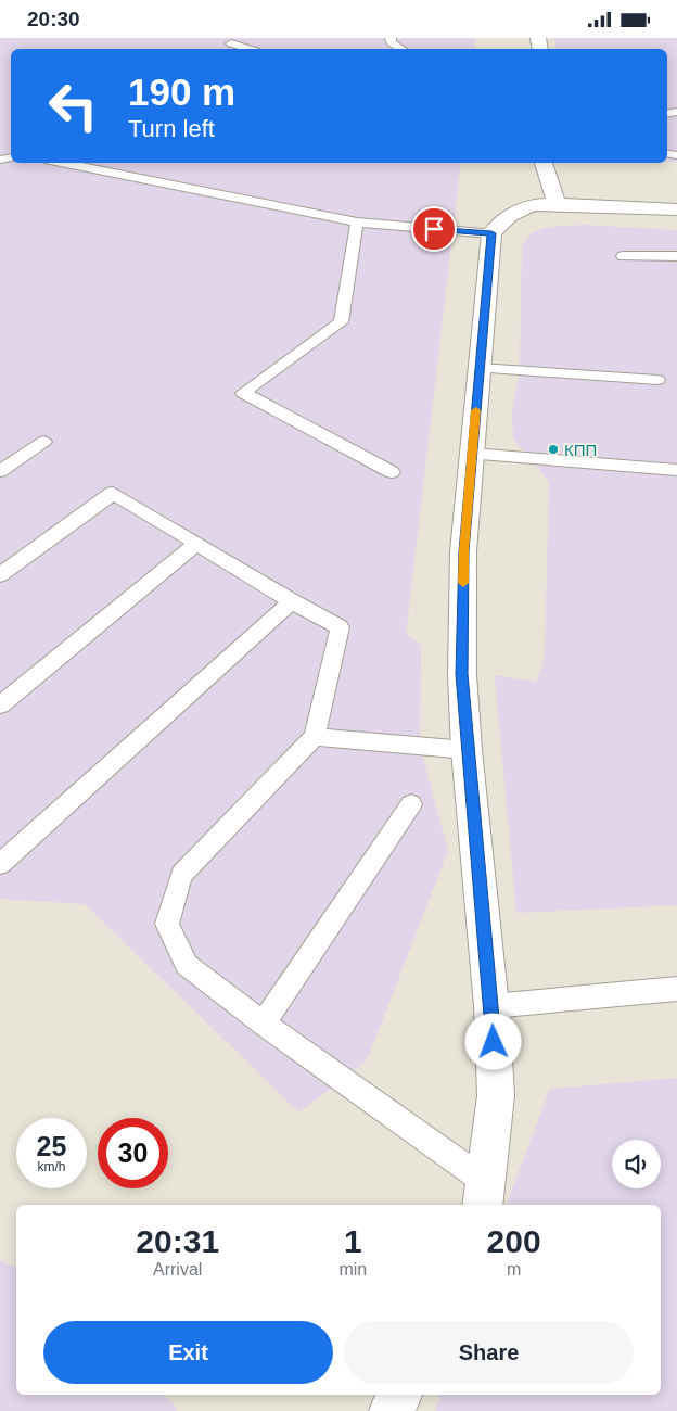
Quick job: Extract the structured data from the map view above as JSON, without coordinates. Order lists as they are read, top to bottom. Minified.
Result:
{"places":["КПП"],"page":{"status":"20:30","turn":["190 m","Turn left"],"speed":"25 km/h","limit":"30","eta":["20:31","Arrival","1","min","200","m"],"buttons":["Exit","Share"]}}
